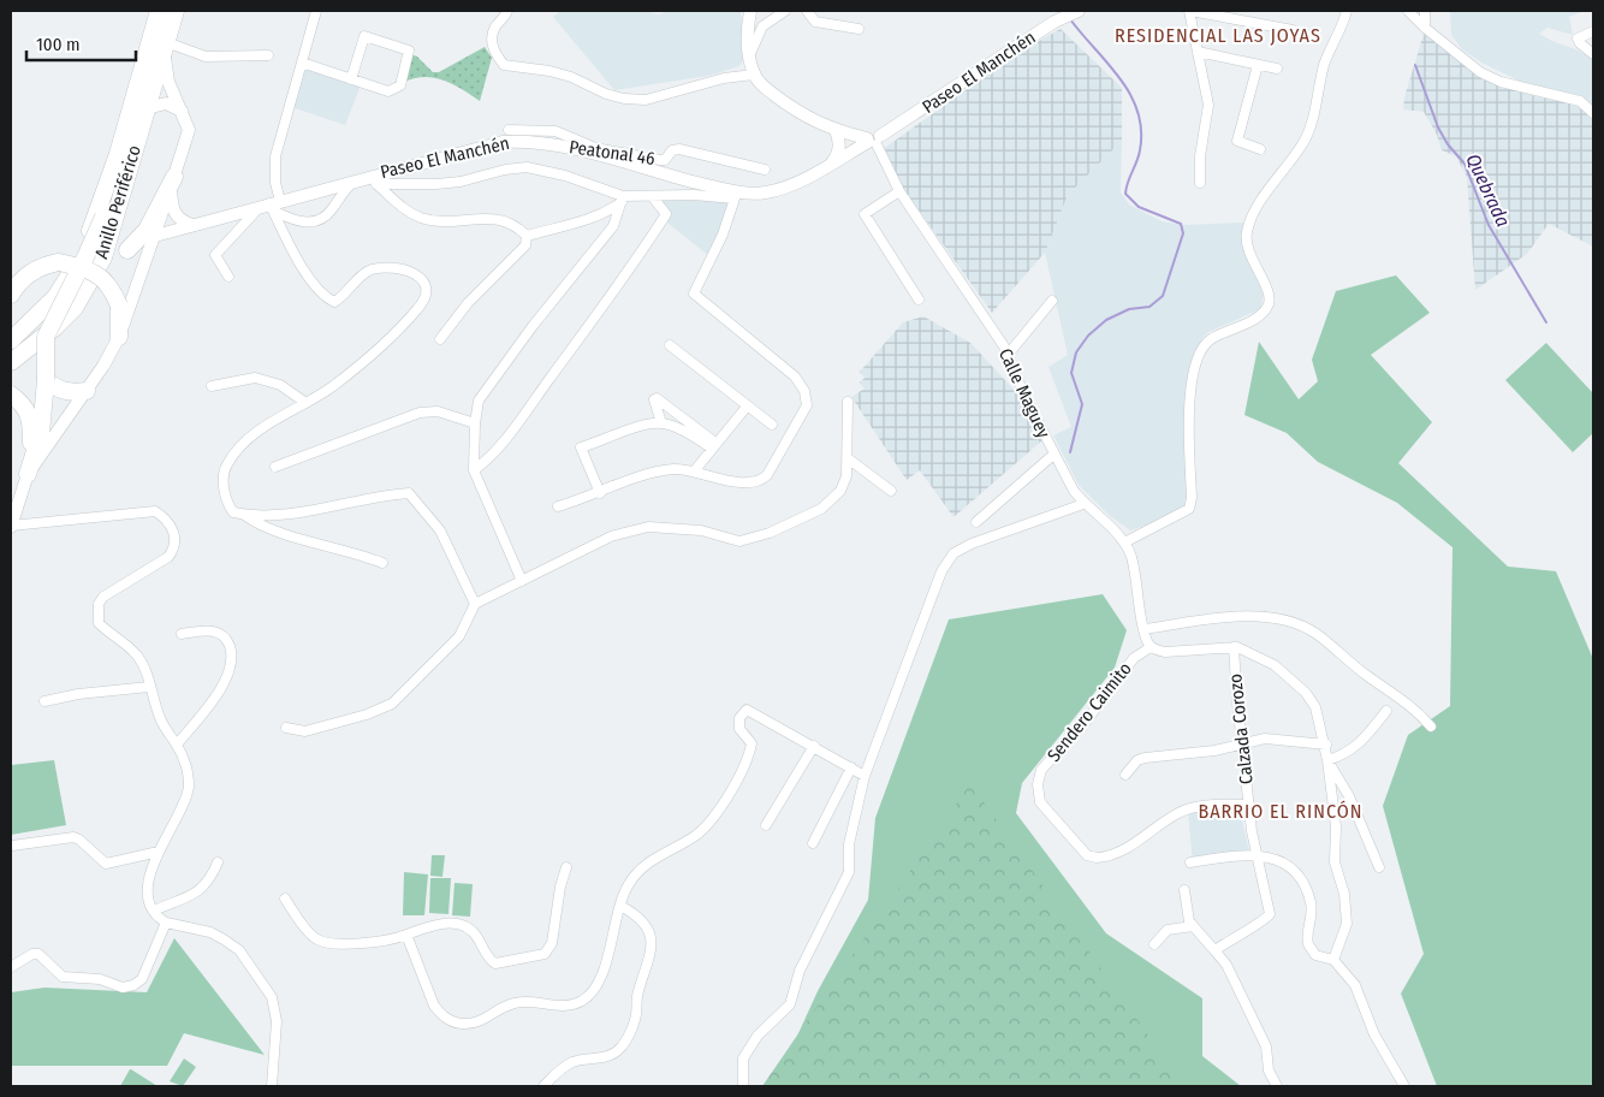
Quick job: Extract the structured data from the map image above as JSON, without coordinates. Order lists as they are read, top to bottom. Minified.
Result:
{"streets":{"highway":["Anillo Periférico"],"street":["Paseo El Manchén","Peatonal 46","Calle Maguey","Sendero Caimito","Calzada Corozo"]},"crossings":[["Paseo El Manchén","Peatonal 46"],["Paseo El Manchén","Calle Maguey"],["Calle Maguey","Sendero Caimito"],["Sendero Caimito","Calzada Corozo"]],"districts":["RESIDENCIAL LAS JOYAS","BARRIO EL RINCÓN"],"water":["Quebrada"],"scale_bar":"100 m"}
